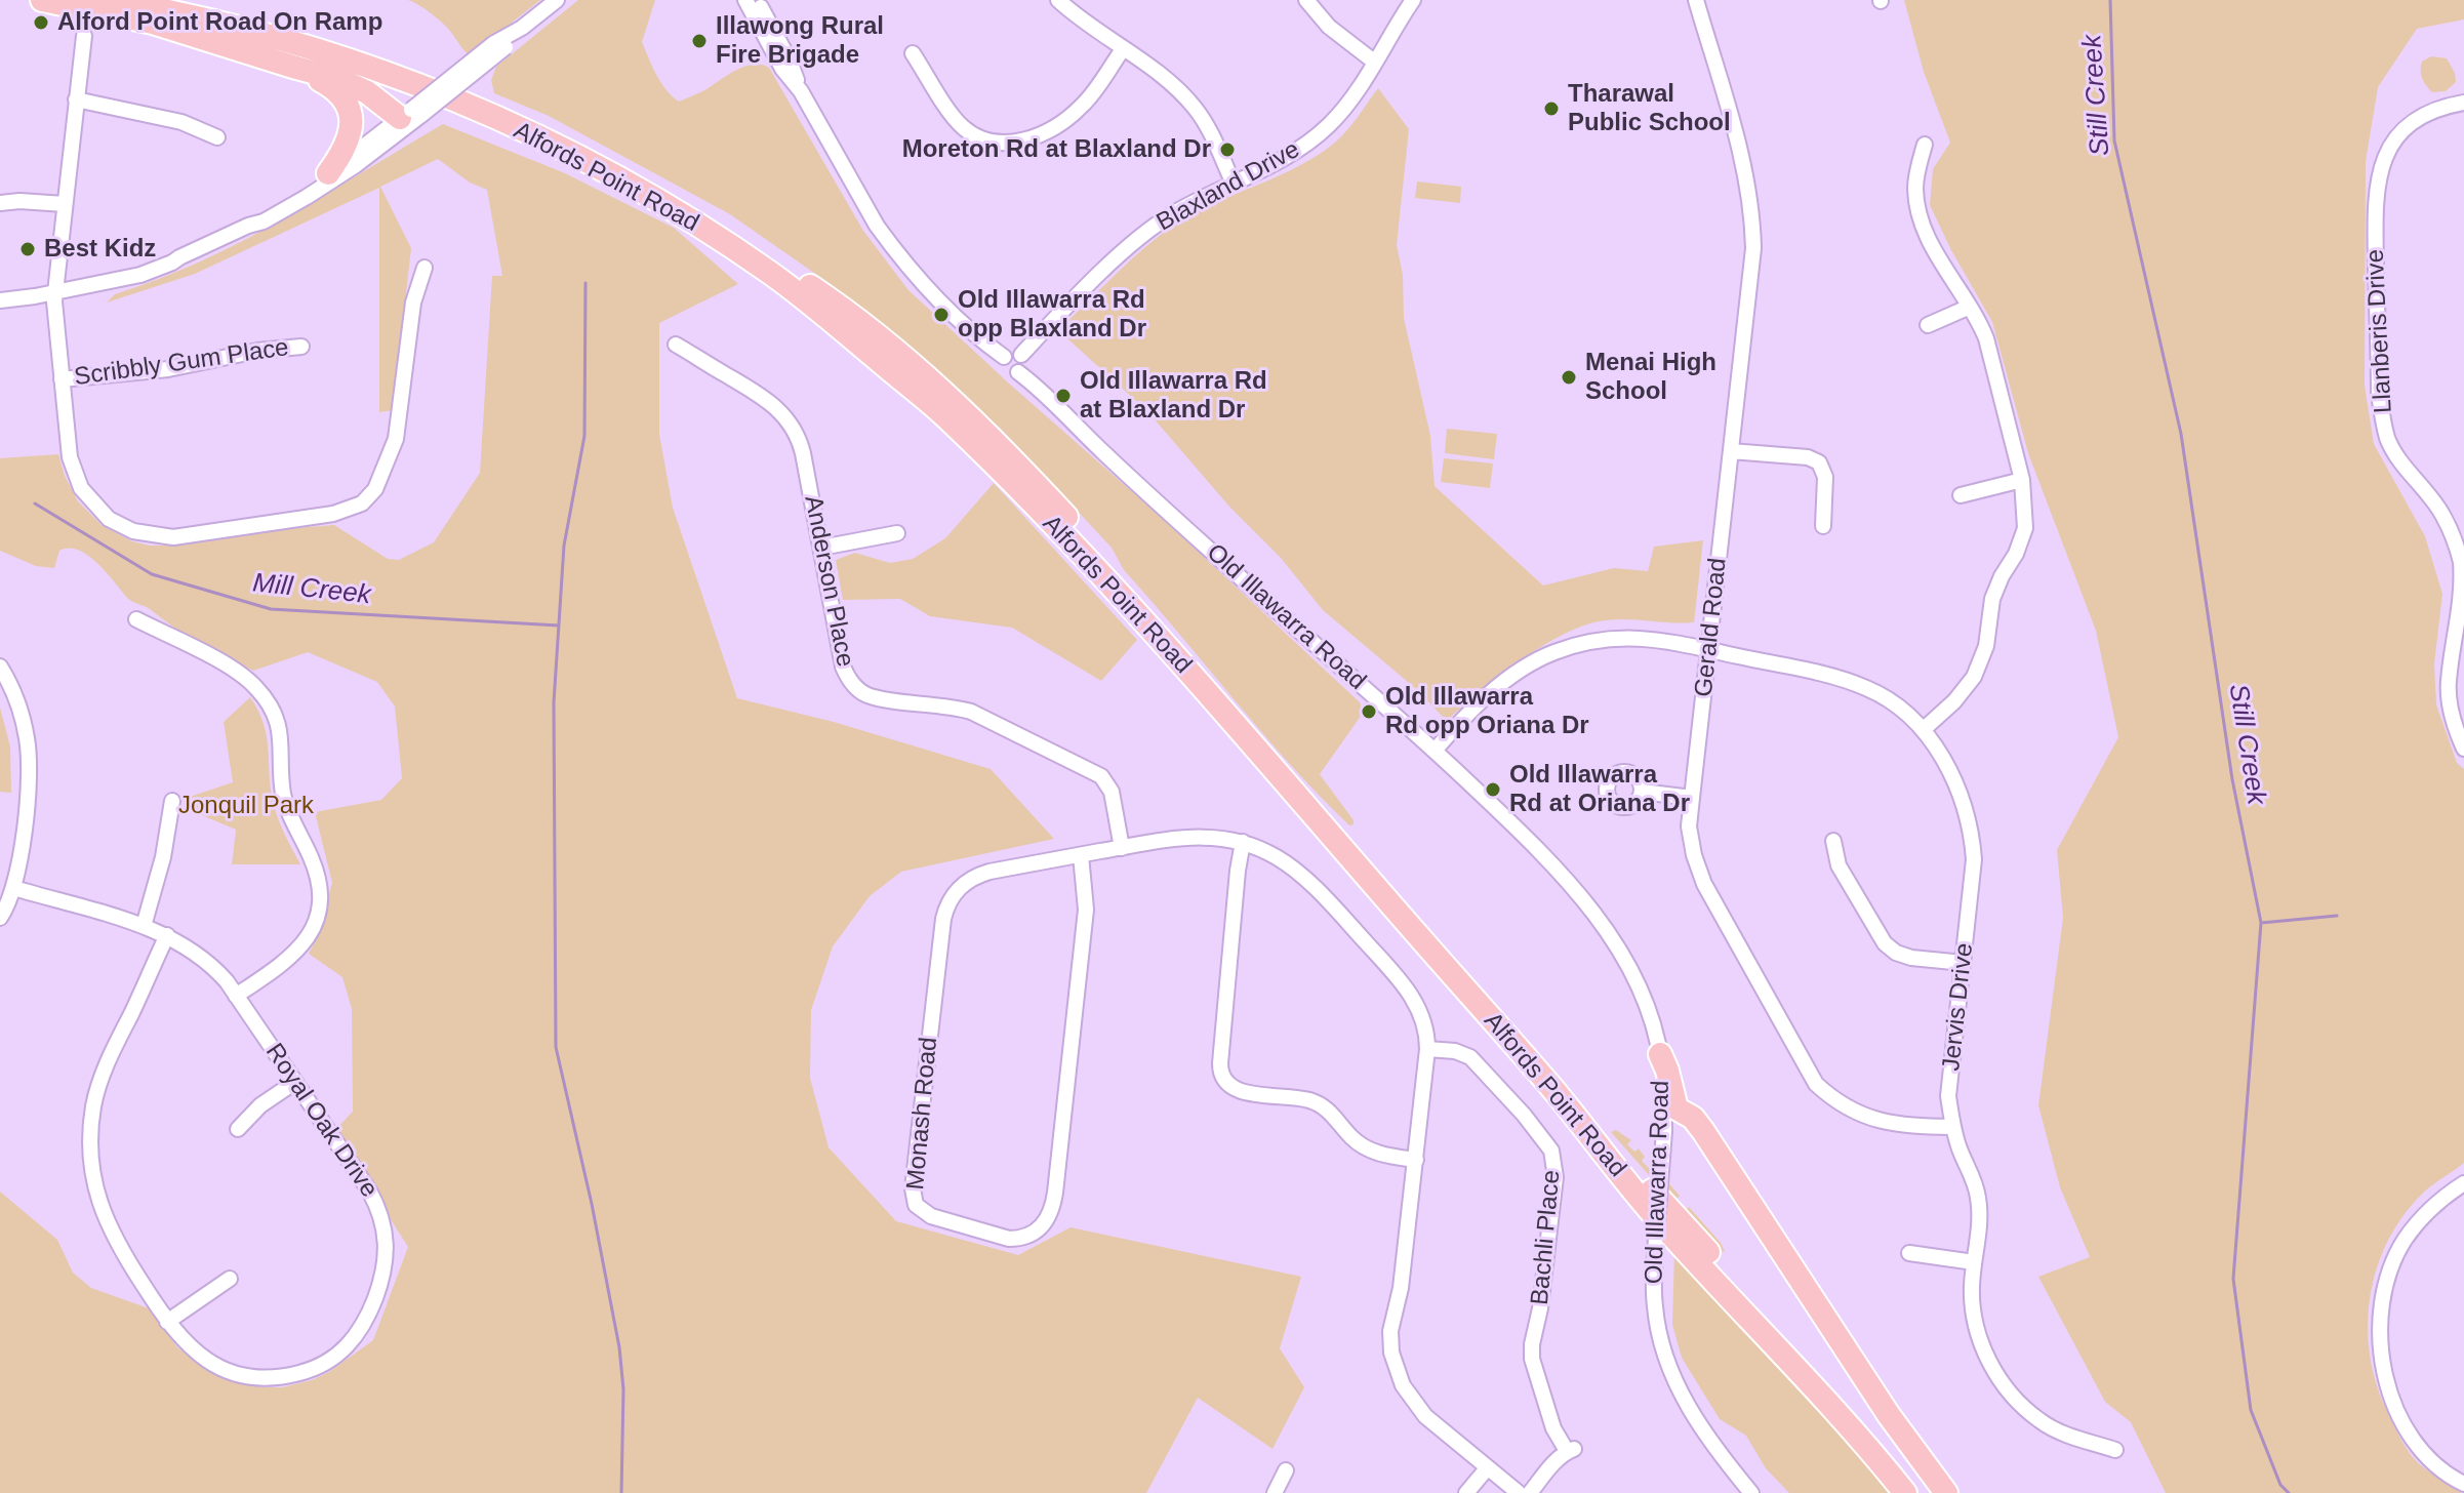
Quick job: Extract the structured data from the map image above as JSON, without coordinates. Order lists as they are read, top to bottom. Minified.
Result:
{"streets":{"highway":["Alfords Point Road"],"street":["Blaxland Drive","Llanberis Drive","Scribbly Gum Place","Anderson Place","Old Illawarra Road","Gerald Road","Jervis Drive","Monash Road","Royal Oak Drive","Bachli Place"]},"crossings":[["Blaxland Drive","Old Illawarra Road"],["Anderson Place","Monash Road"],["Old Illawarra Road","Jervis Drive"],["Gerald Road","Jervis Drive"],["Monash Road","Bachli Place"]],"water":["Still Creek","Mill Creek"],"parks":["Jonquil Park"],"places":["Alford Point Road On Ramp","Illawong Rural Fire Brigade","Tharawal Public School","Moreton Rd at Blaxland Dr","Best Kidz","Old Illawarra Rd opp Blaxland Dr","Menai High School","Old Illawarra Rd at Blaxland Dr","Old Illawarra Rd opp Oriana Dr","Old Illawarra Rd at Oriana Dr"]}
